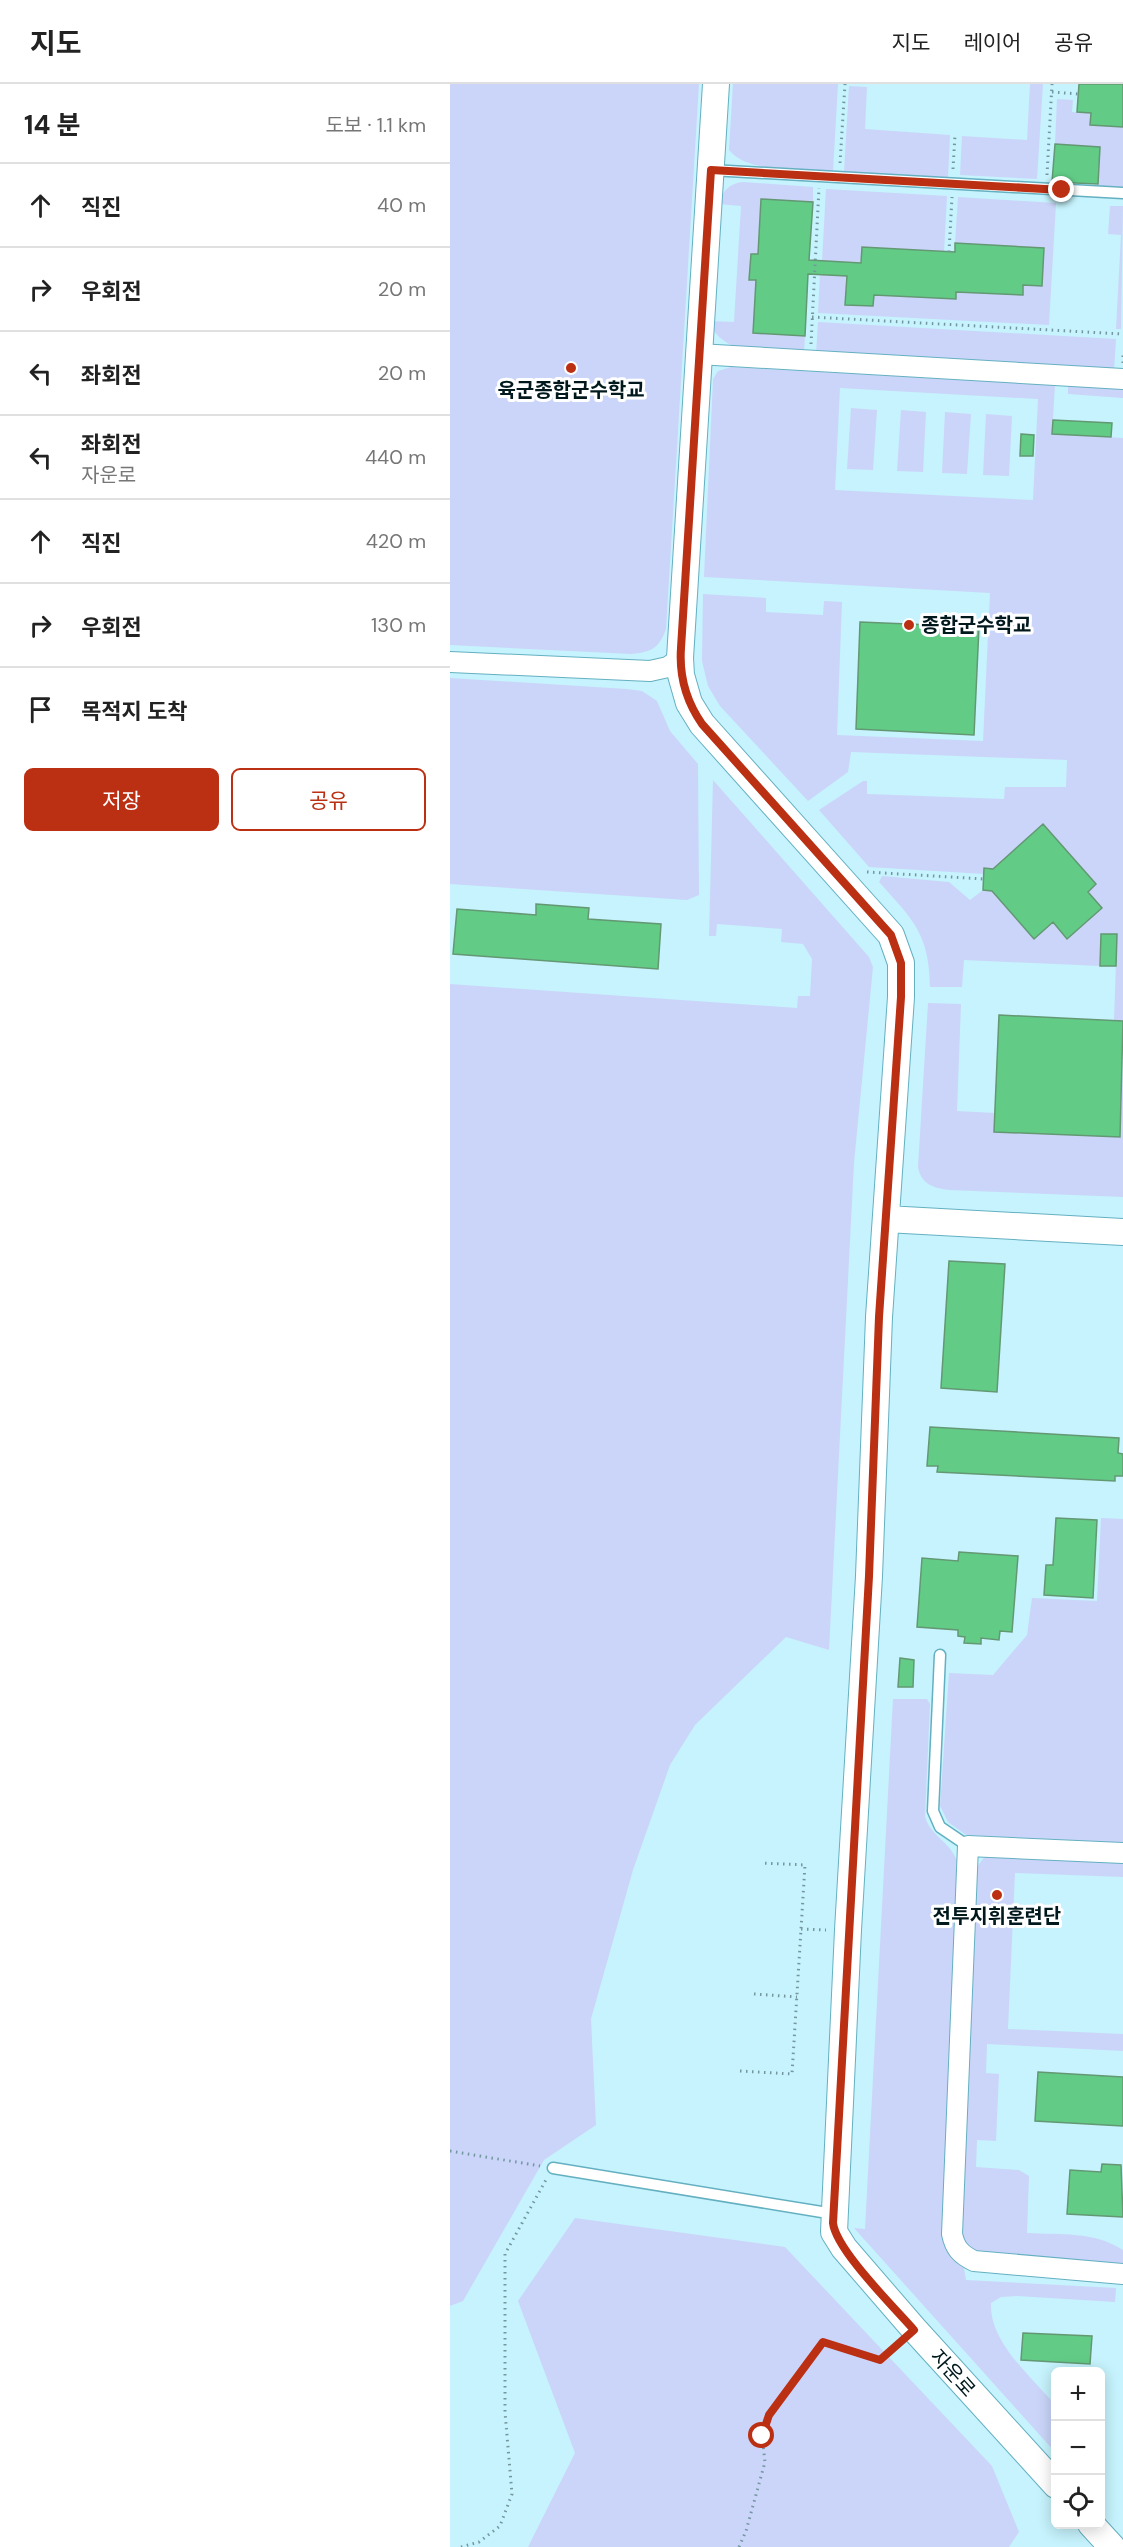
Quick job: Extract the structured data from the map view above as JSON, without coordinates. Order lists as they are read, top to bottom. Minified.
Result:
{"streets":{"street":["자운로"]},"places":["육군종합군수학교","종합군수학교","전투지휘훈련단"],"page":{"header":"지도","nav":["지도","레이어","공유"],"heading":["14 분","도보 · 1.1 km"],"list":[["직진","40 m"],["우회전","20 m"],["좌회전","20 m"],["좌회전","자운로","440 m"],["직진","420 m"],["우회전","130 m"],"목적지 도착"],"buttons":["저장","공유"],"map_buttons":["+","−"]}}
